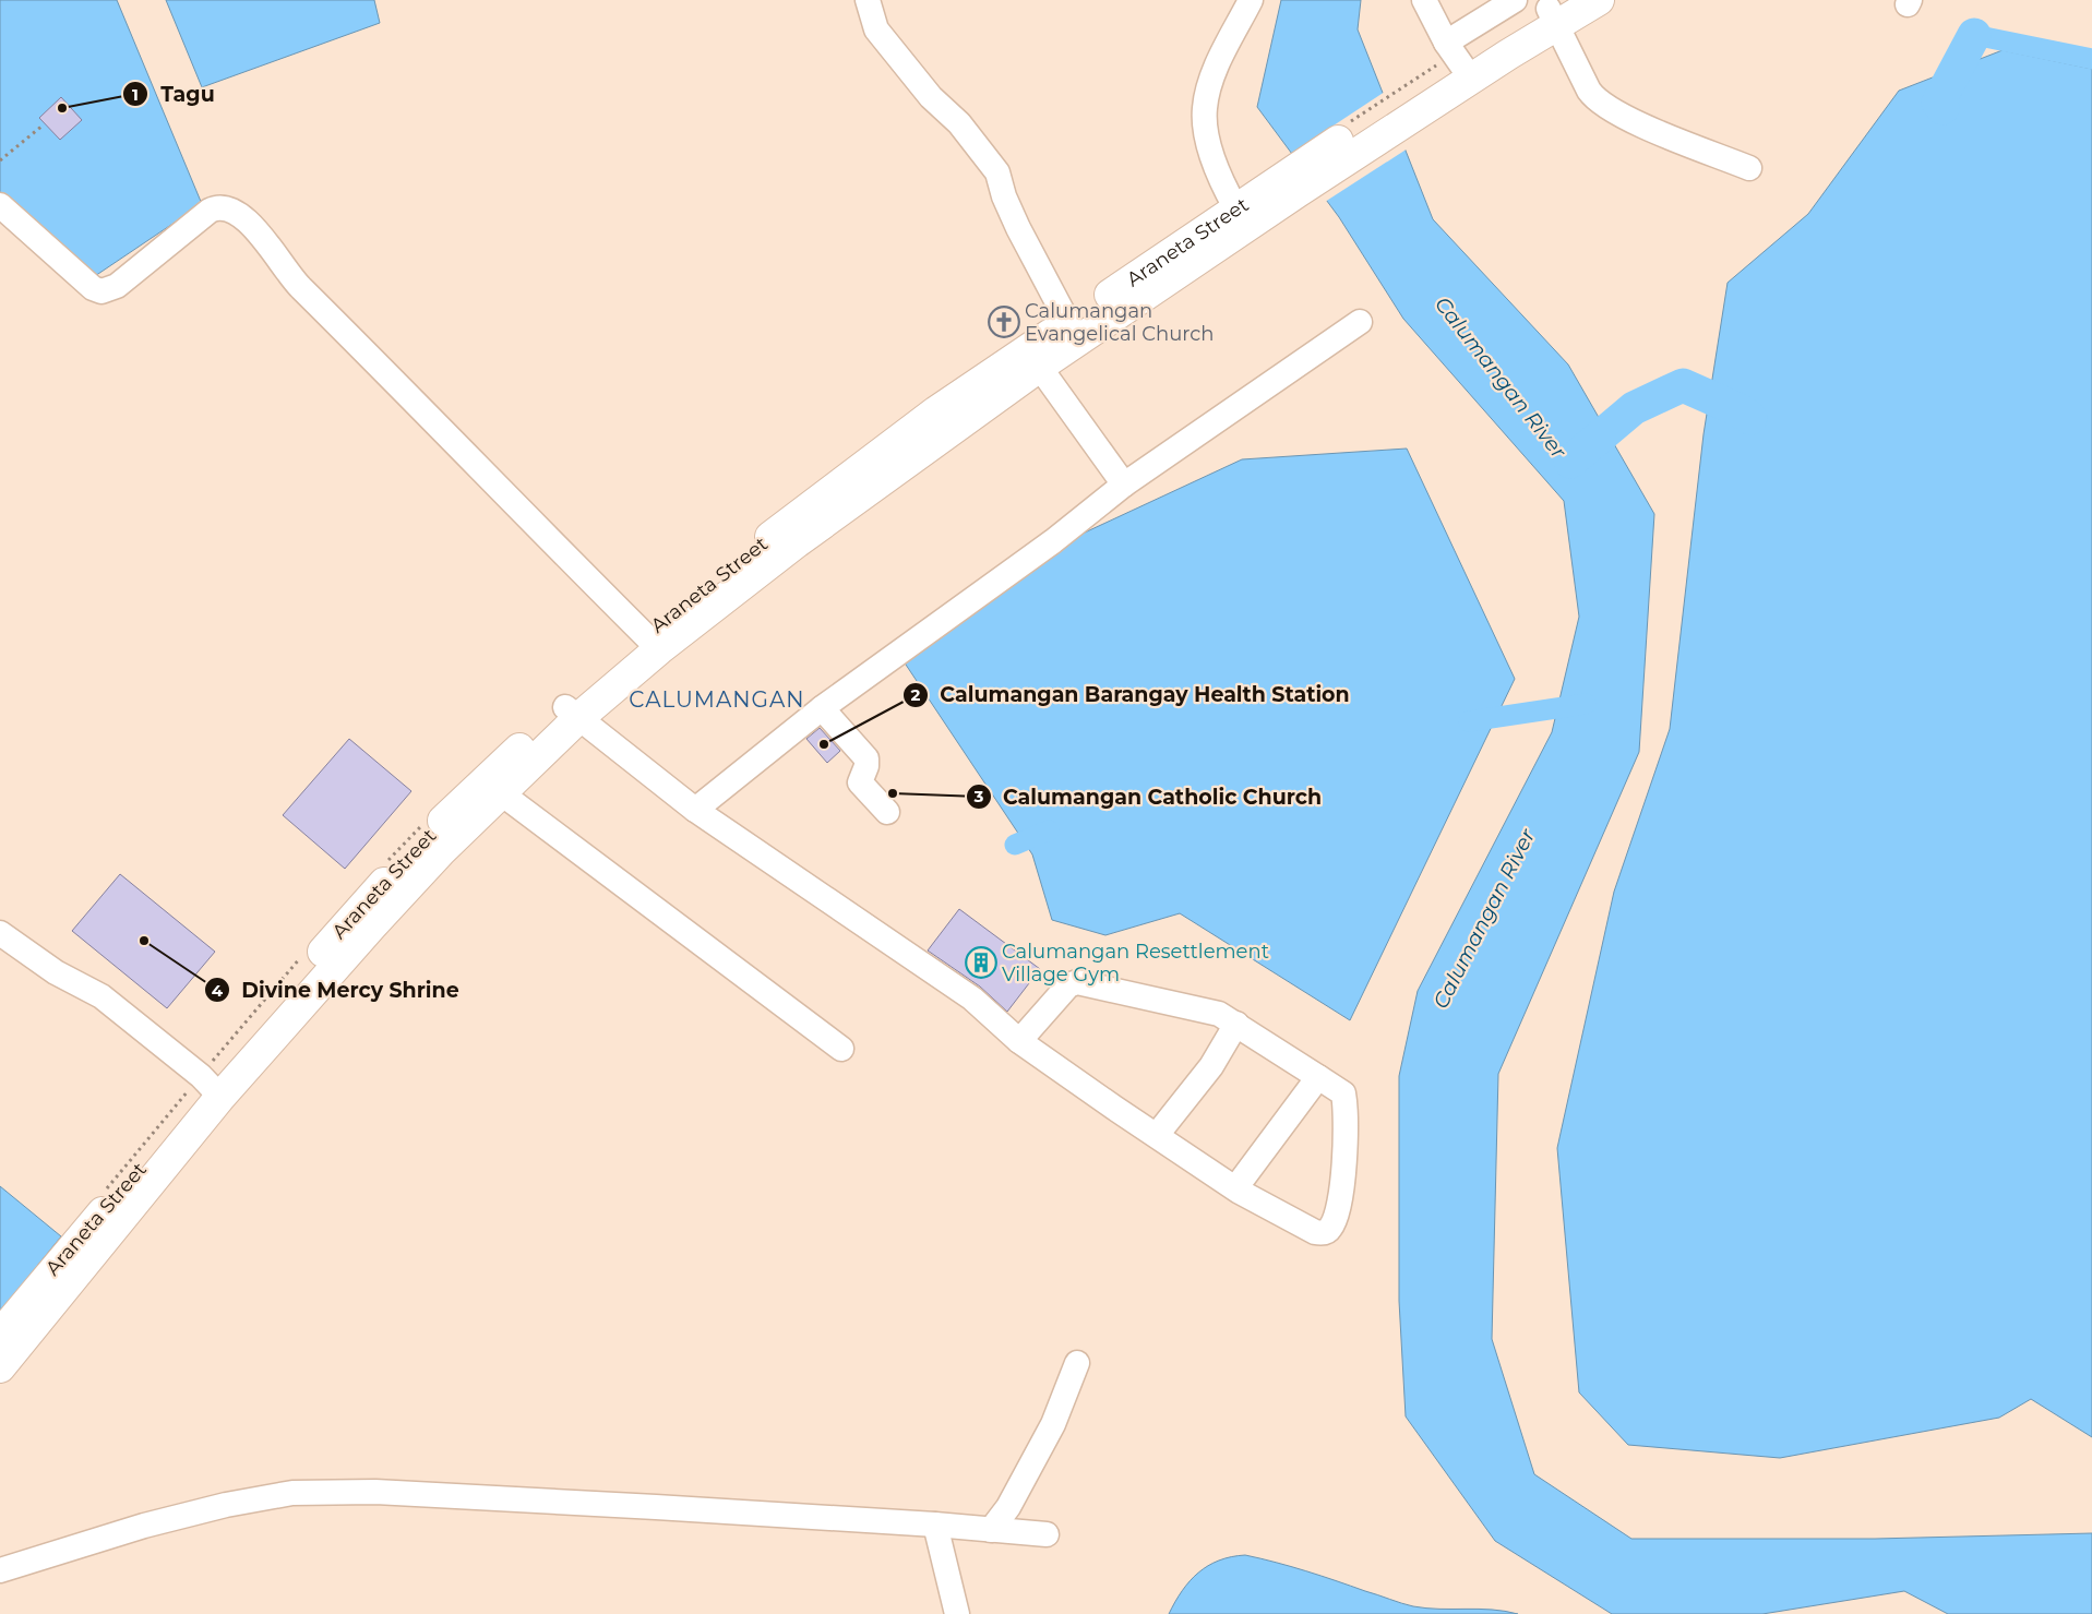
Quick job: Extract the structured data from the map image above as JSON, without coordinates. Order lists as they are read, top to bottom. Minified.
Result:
{"streets":{"highway":["Araneta Street"]},"districts":["CALUMANGAN"],"water":["Calumangan River"],"places":{"other":["Tagu","Calumangan Barangay Health Station","Calumangan Catholic Church","Divine Mercy Shrine"],"church":["Calumangan Evangelical Church"],"building":["Calumangan Resettlement Village Gym"]}}
